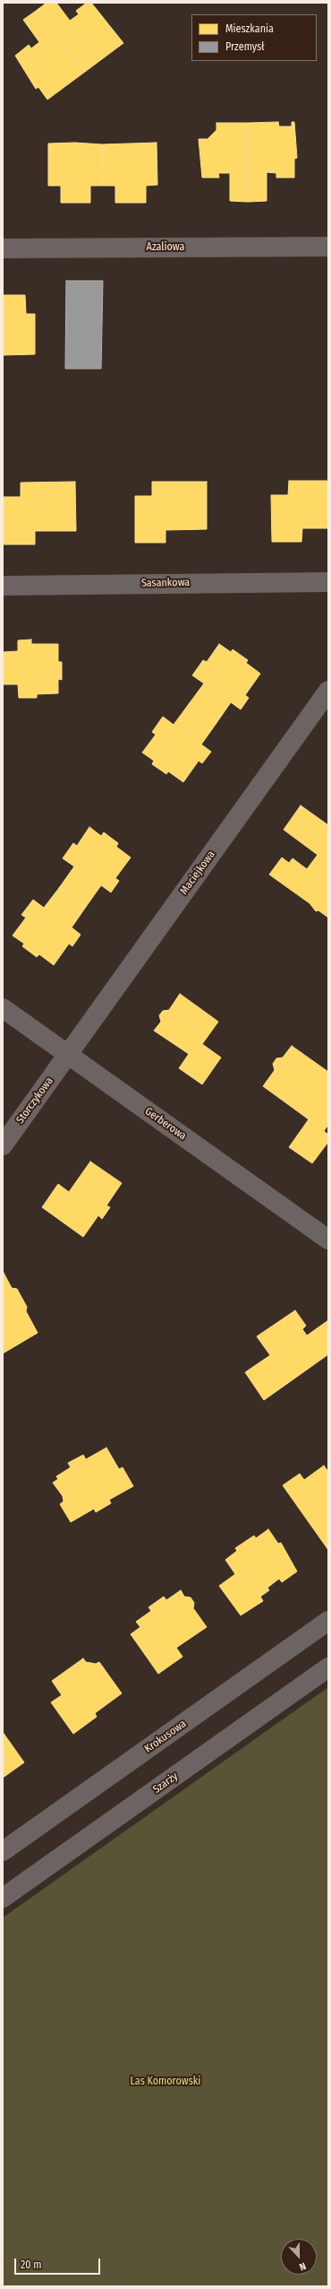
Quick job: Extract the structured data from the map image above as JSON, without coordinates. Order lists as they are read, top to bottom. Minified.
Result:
{"streets":{"street":["Azaliowa","Sasankowa","Maciejkowa","Storczykowa","Gerberowa","Krokusowa","Szarży"]},"crossings":[["Maciejkowa","Storczykowa"],["Maciejkowa","Gerberowa"],["Storczykowa","Gerberowa"]],"parks":["Las Komorowski"],"legend":["Mieszkania","Przemysł"],"scale_bar":"20 m","north":"bottom"}
